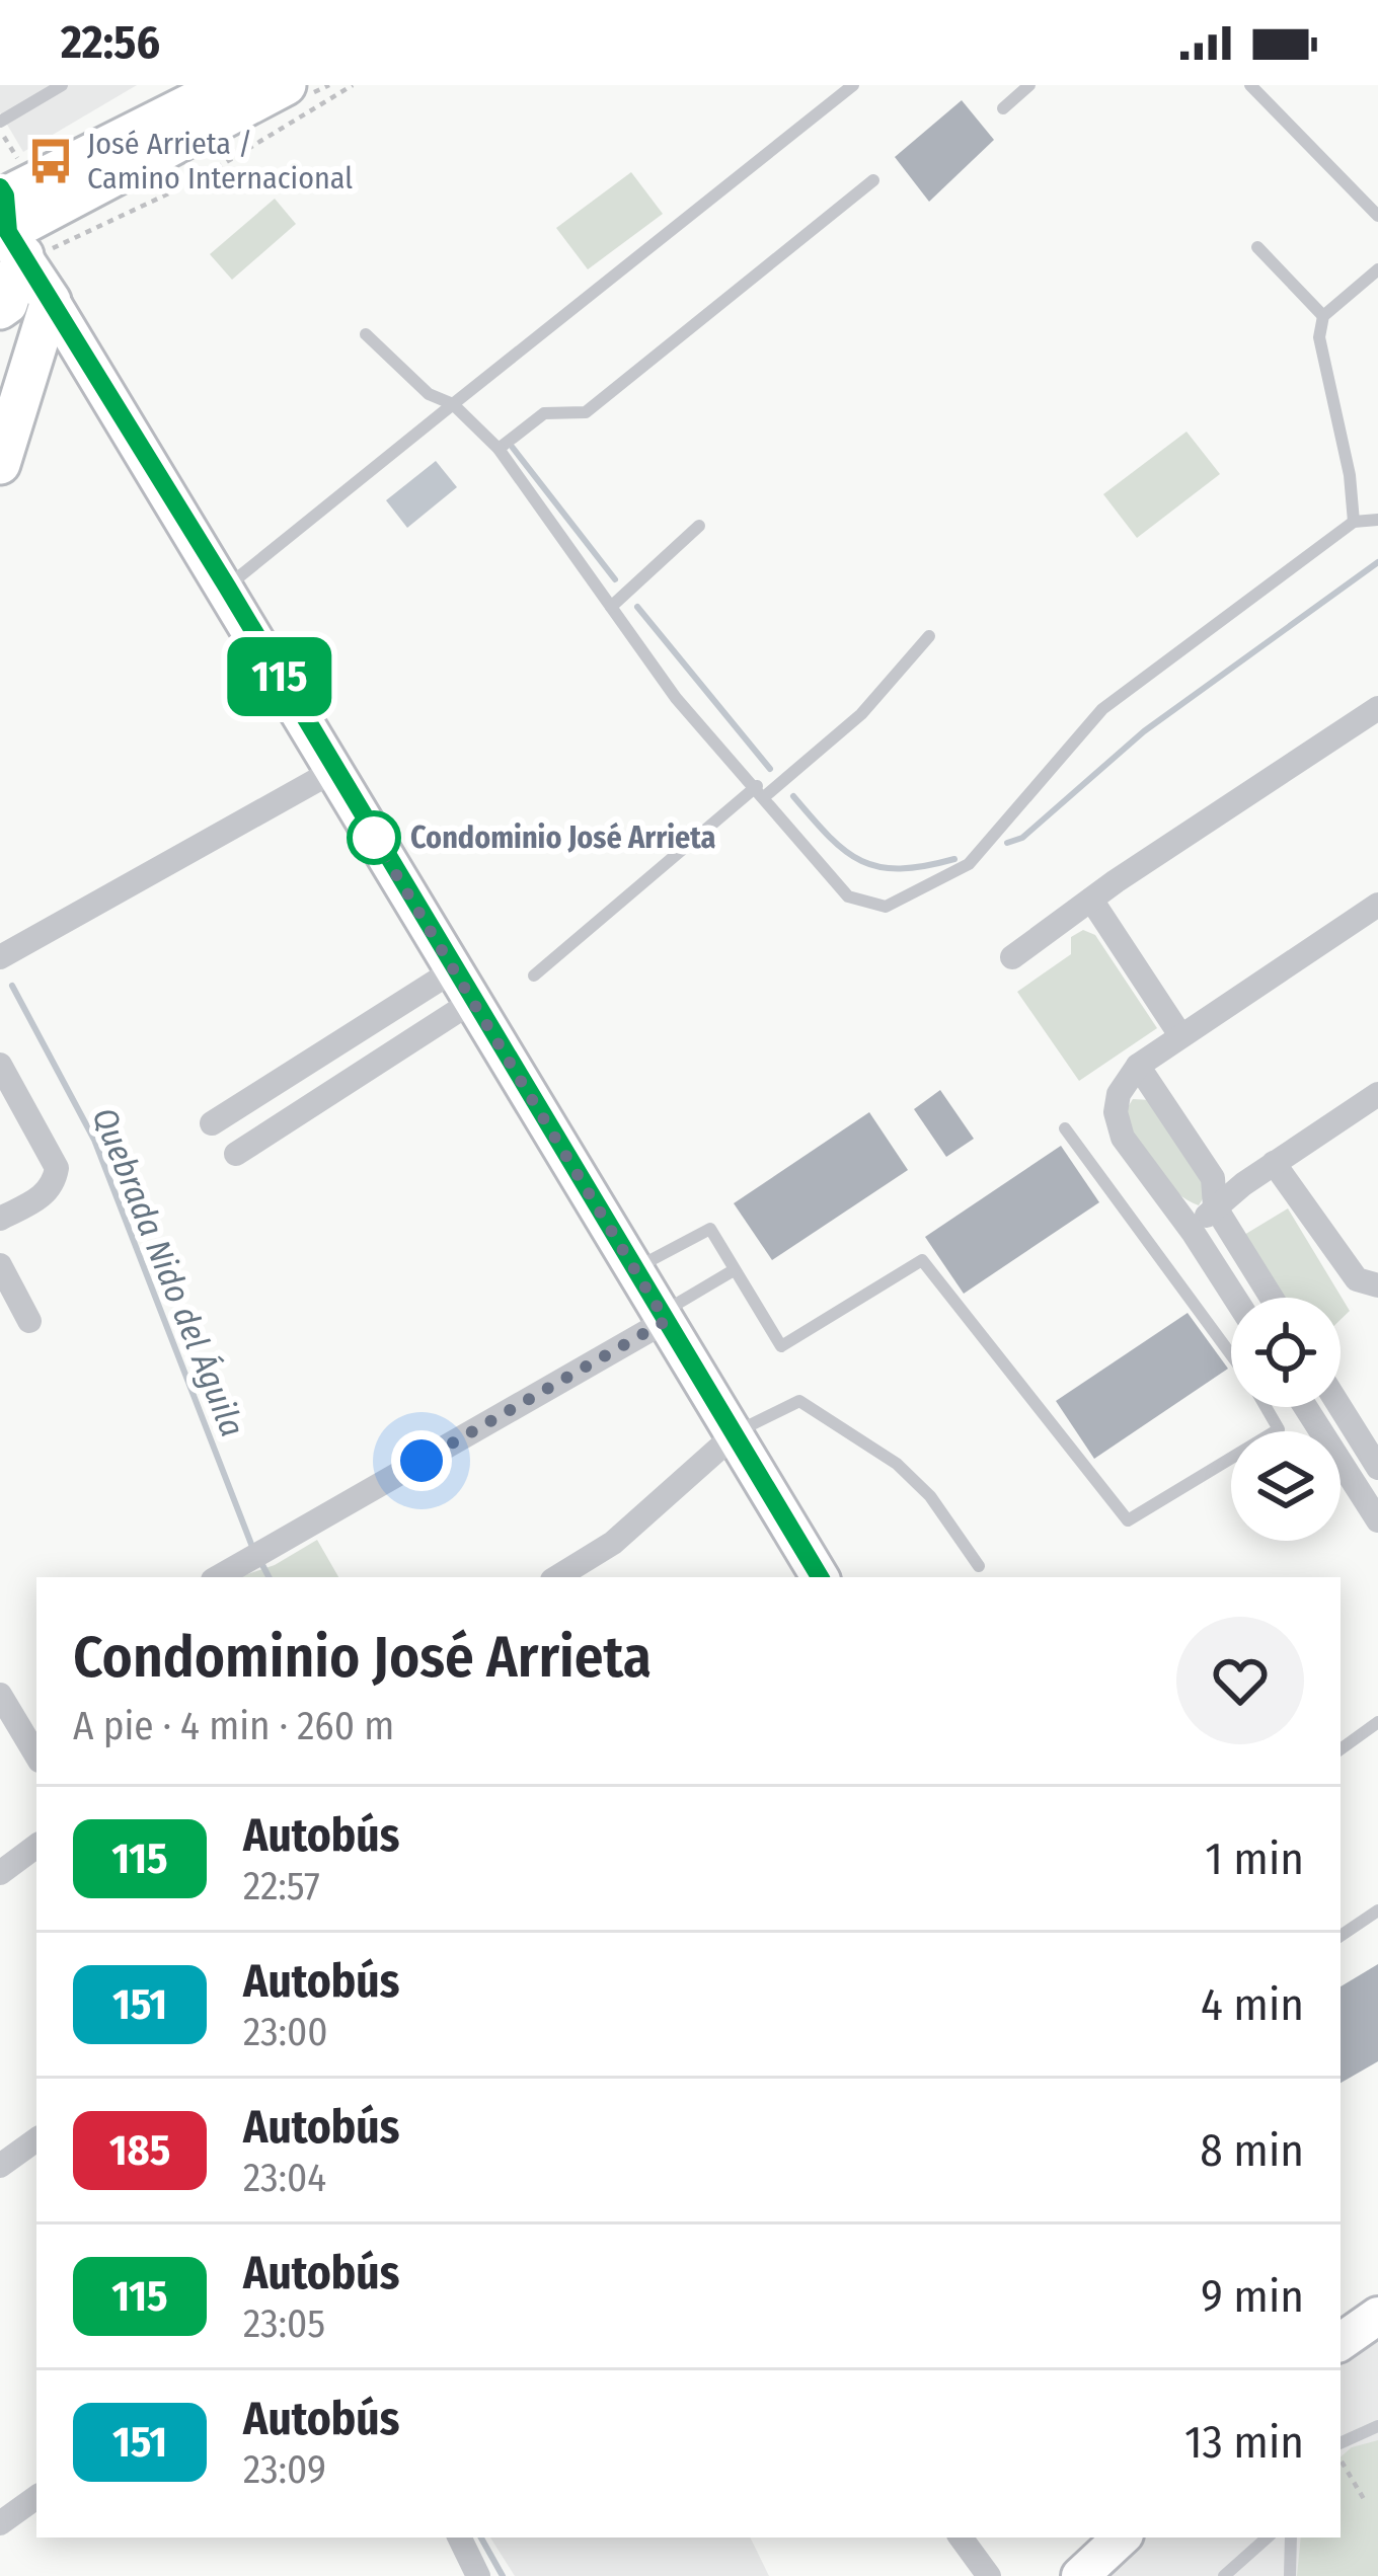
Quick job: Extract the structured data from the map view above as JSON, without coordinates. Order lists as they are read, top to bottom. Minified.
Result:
{"water":["Quebrada Nido del Águila"],"places":{"bus stop":["José Arrieta / Camino Internacional"],"other":["Condominio José Arrieta"]},"lines":["bus line 115"],"page":{"status":"22:56","on_map":"115","heading":["Condominio José Arrieta","A pie · 4 min · 260 m"],"list":[{"mark":"115","name":"Autobús","note":"22:57","value":"1 min"},{"mark":"151","name":"Autobús","note":"23:00","value":"4 min"},{"mark":"185","name":"Autobús","note":"23:04","value":"8 min"},{"mark":"115","name":"Autobús","note":"23:05","value":"9 min"},{"mark":"151","name":"Autobús","note":"23:09","value":"13 min"}]}}
